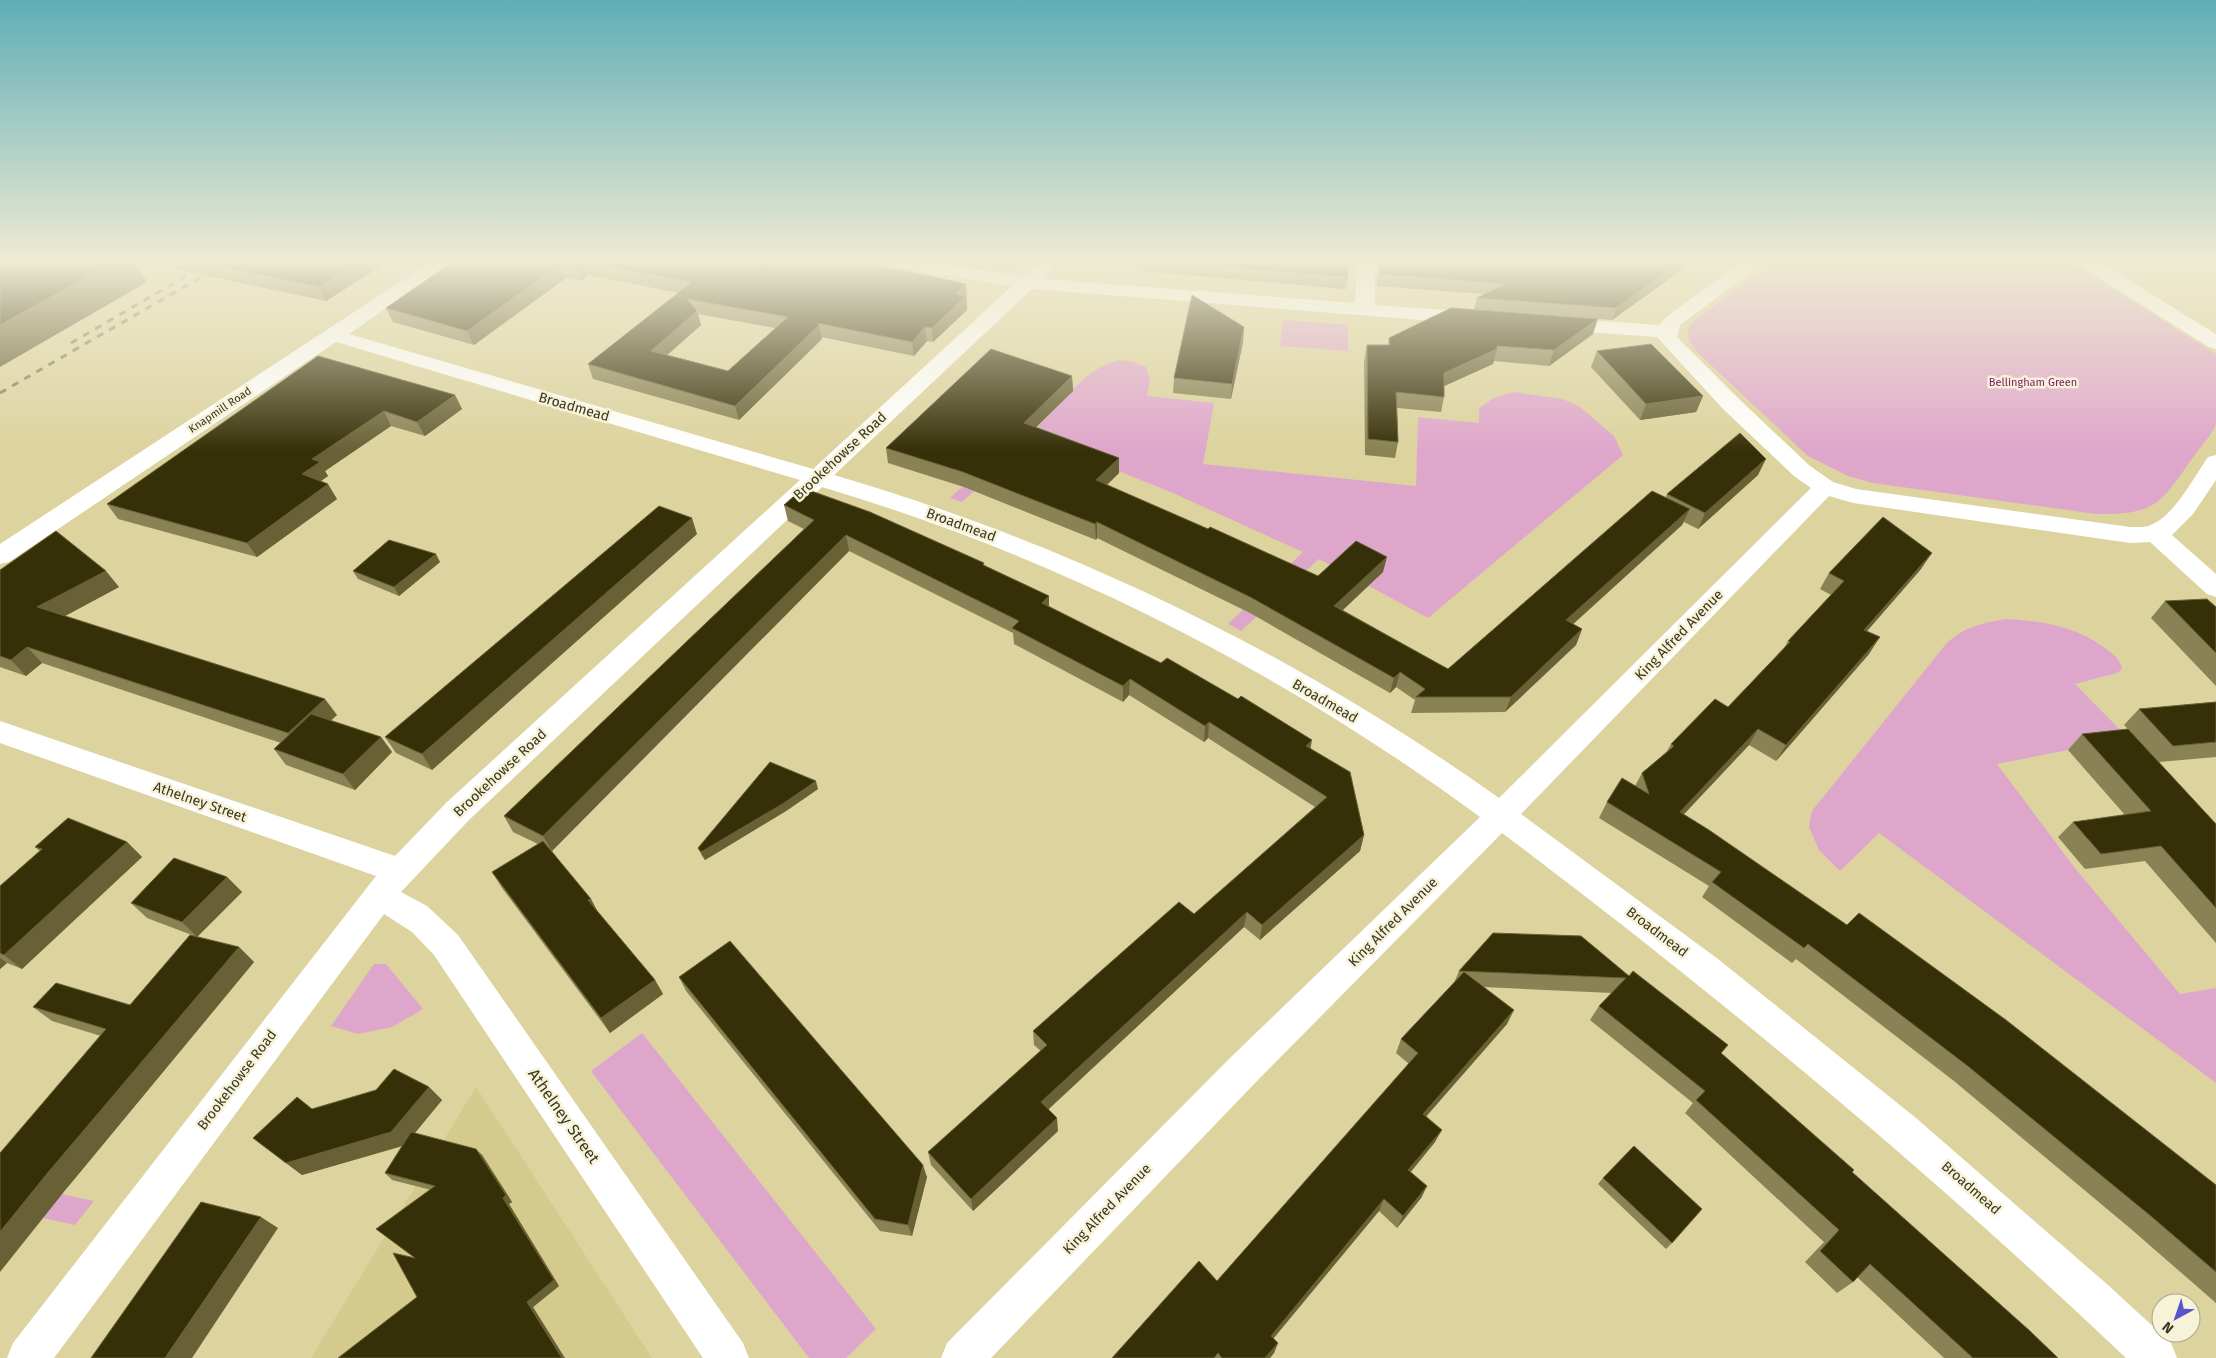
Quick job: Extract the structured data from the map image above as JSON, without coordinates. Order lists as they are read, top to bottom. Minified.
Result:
{"streets":{"street":["Broadmead","Knapmill Road","Brookehowse Road","King Alfred Avenue","Athelney Street"]},"crossings":[["Broadmead","Knapmill Road"],["Broadmead","Brookehowse Road"],["Broadmead","King Alfred Avenue"],["Brookehowse Road","Athelney Street"]],"parks":["Bellingham Green"],"north":"bottom left"}
